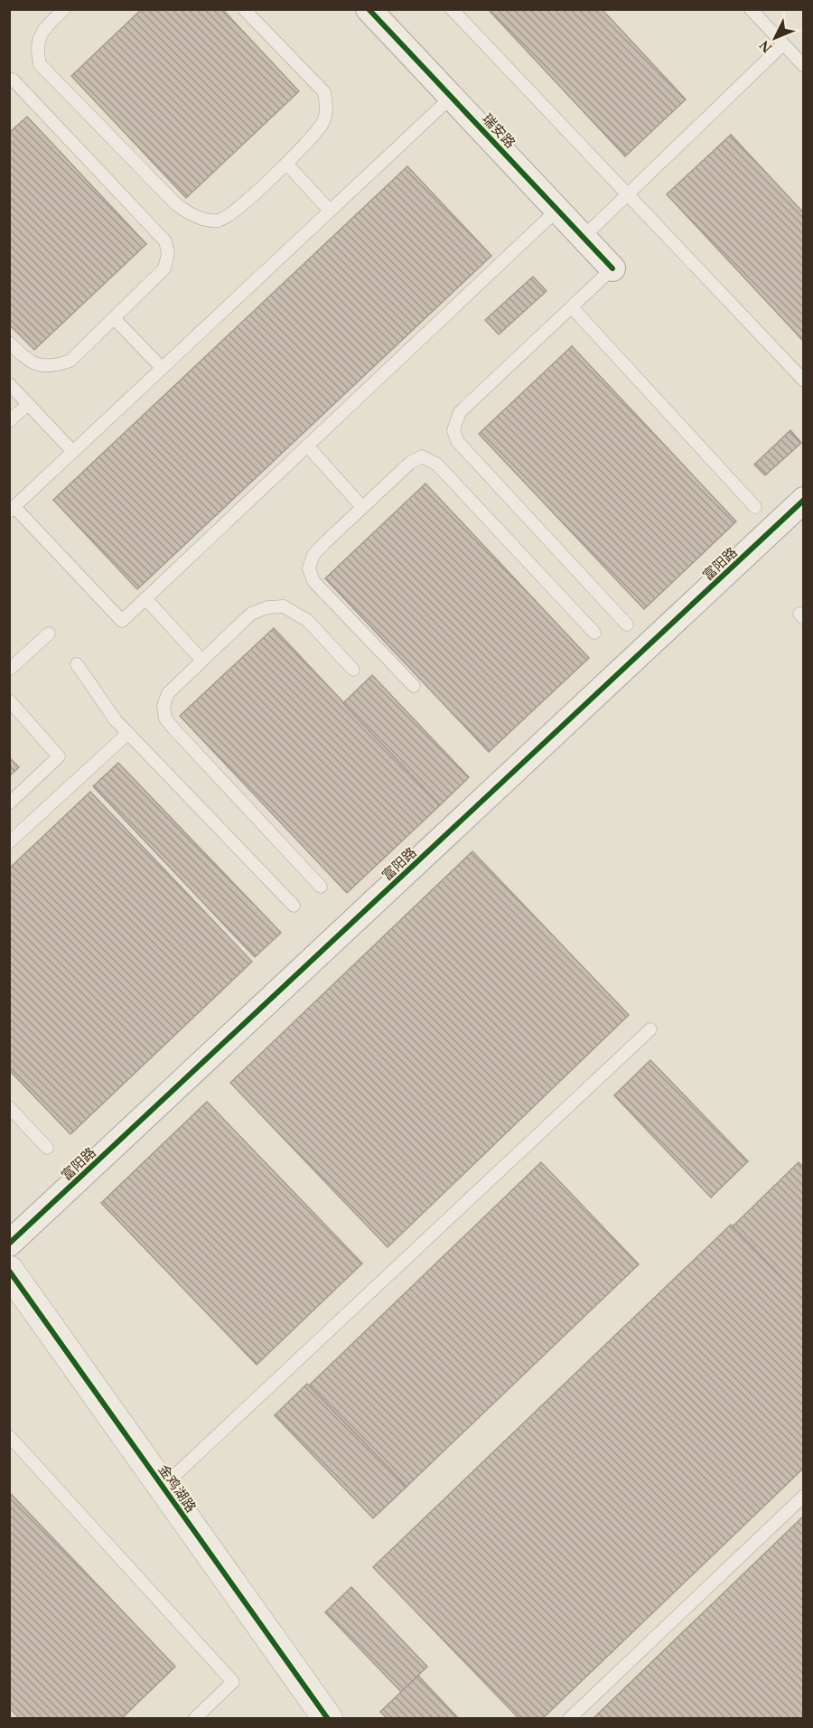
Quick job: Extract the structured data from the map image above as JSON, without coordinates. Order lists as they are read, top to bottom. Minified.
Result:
{"streets":{"street":["瑞安路","富阳路","金鸡湖路"]},"north":"bottom left"}
